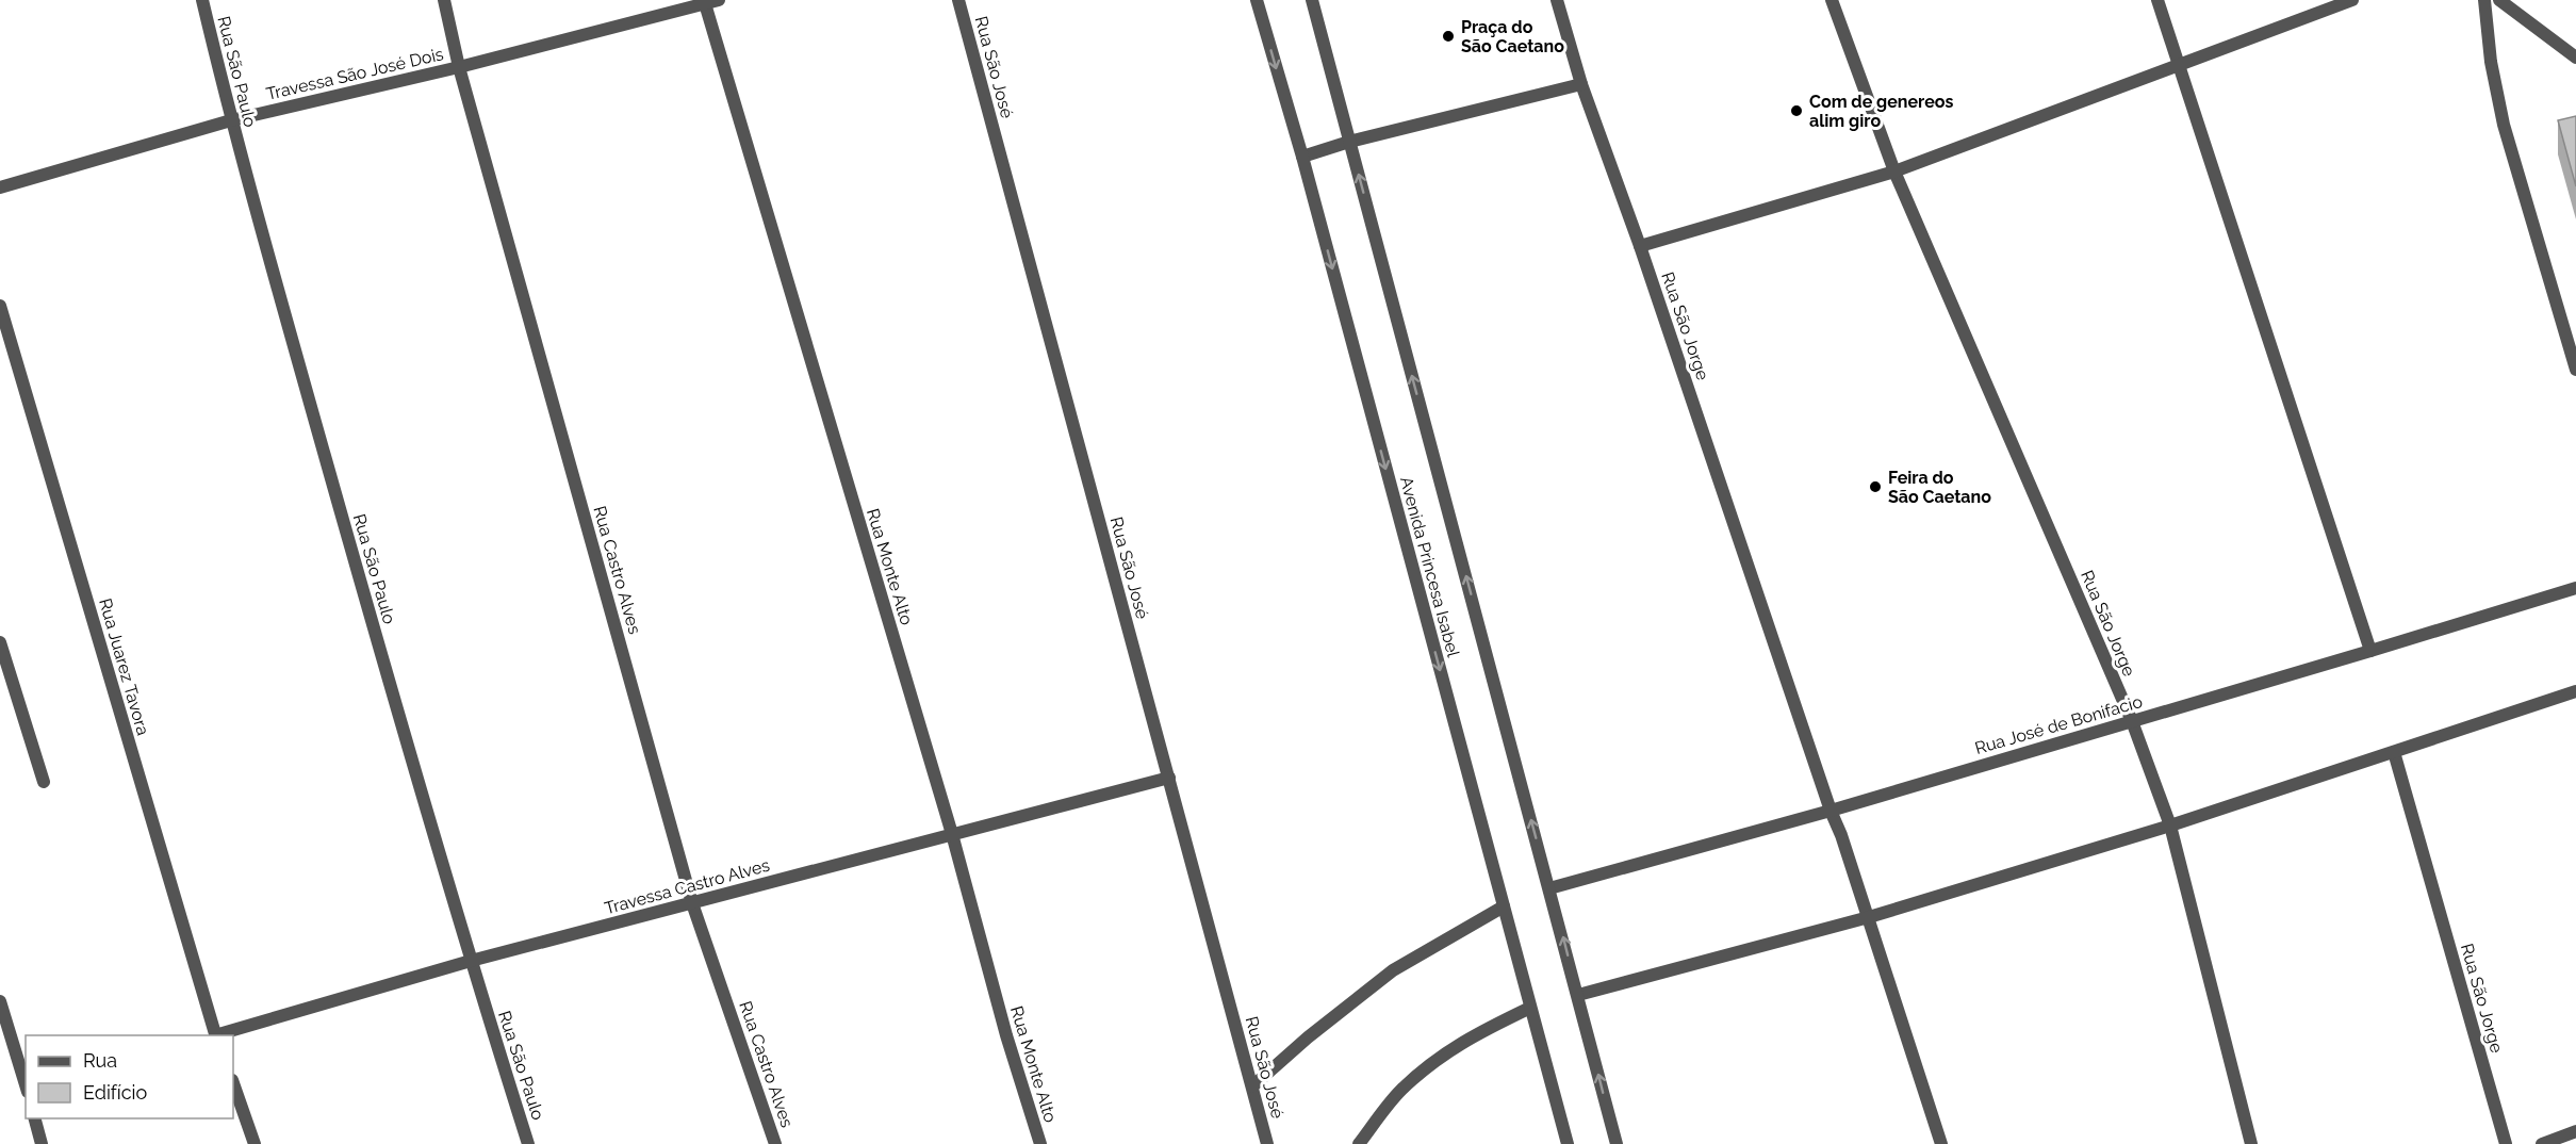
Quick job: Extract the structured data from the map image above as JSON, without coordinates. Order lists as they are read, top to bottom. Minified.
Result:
{"streets":{"street":["Rua São José","Rua São Paulo","Travessa São José Dois","Rua São Jorge","Rua Monte Alto","Avenida Princesa Isabel","Rua Castro Alves","Rua Juarez Tavora","Rua José de Bonifacio","Travessa Castro Alves"]},"crossings":[["Rua São José","Travessa Castro Alves"],["Rua São Paulo","Travessa São José Dois"],["Rua São Paulo","Travessa Castro Alves"],["Travessa São José Dois","Rua Monte Alto"],["Travessa São José Dois","Rua Castro Alves"],["Rua São Jorge","Rua José de Bonifacio"],["Rua Monte Alto","Travessa Castro Alves"],["Avenida Princesa Isabel","Rua José de Bonifacio"],["Rua Castro Alves","Travessa Castro Alves"]],"places":["Praça do São Caetano","Com de genereos alim giro","Feira do São Caetano"],"legend":["Rua","Edifício"]}
